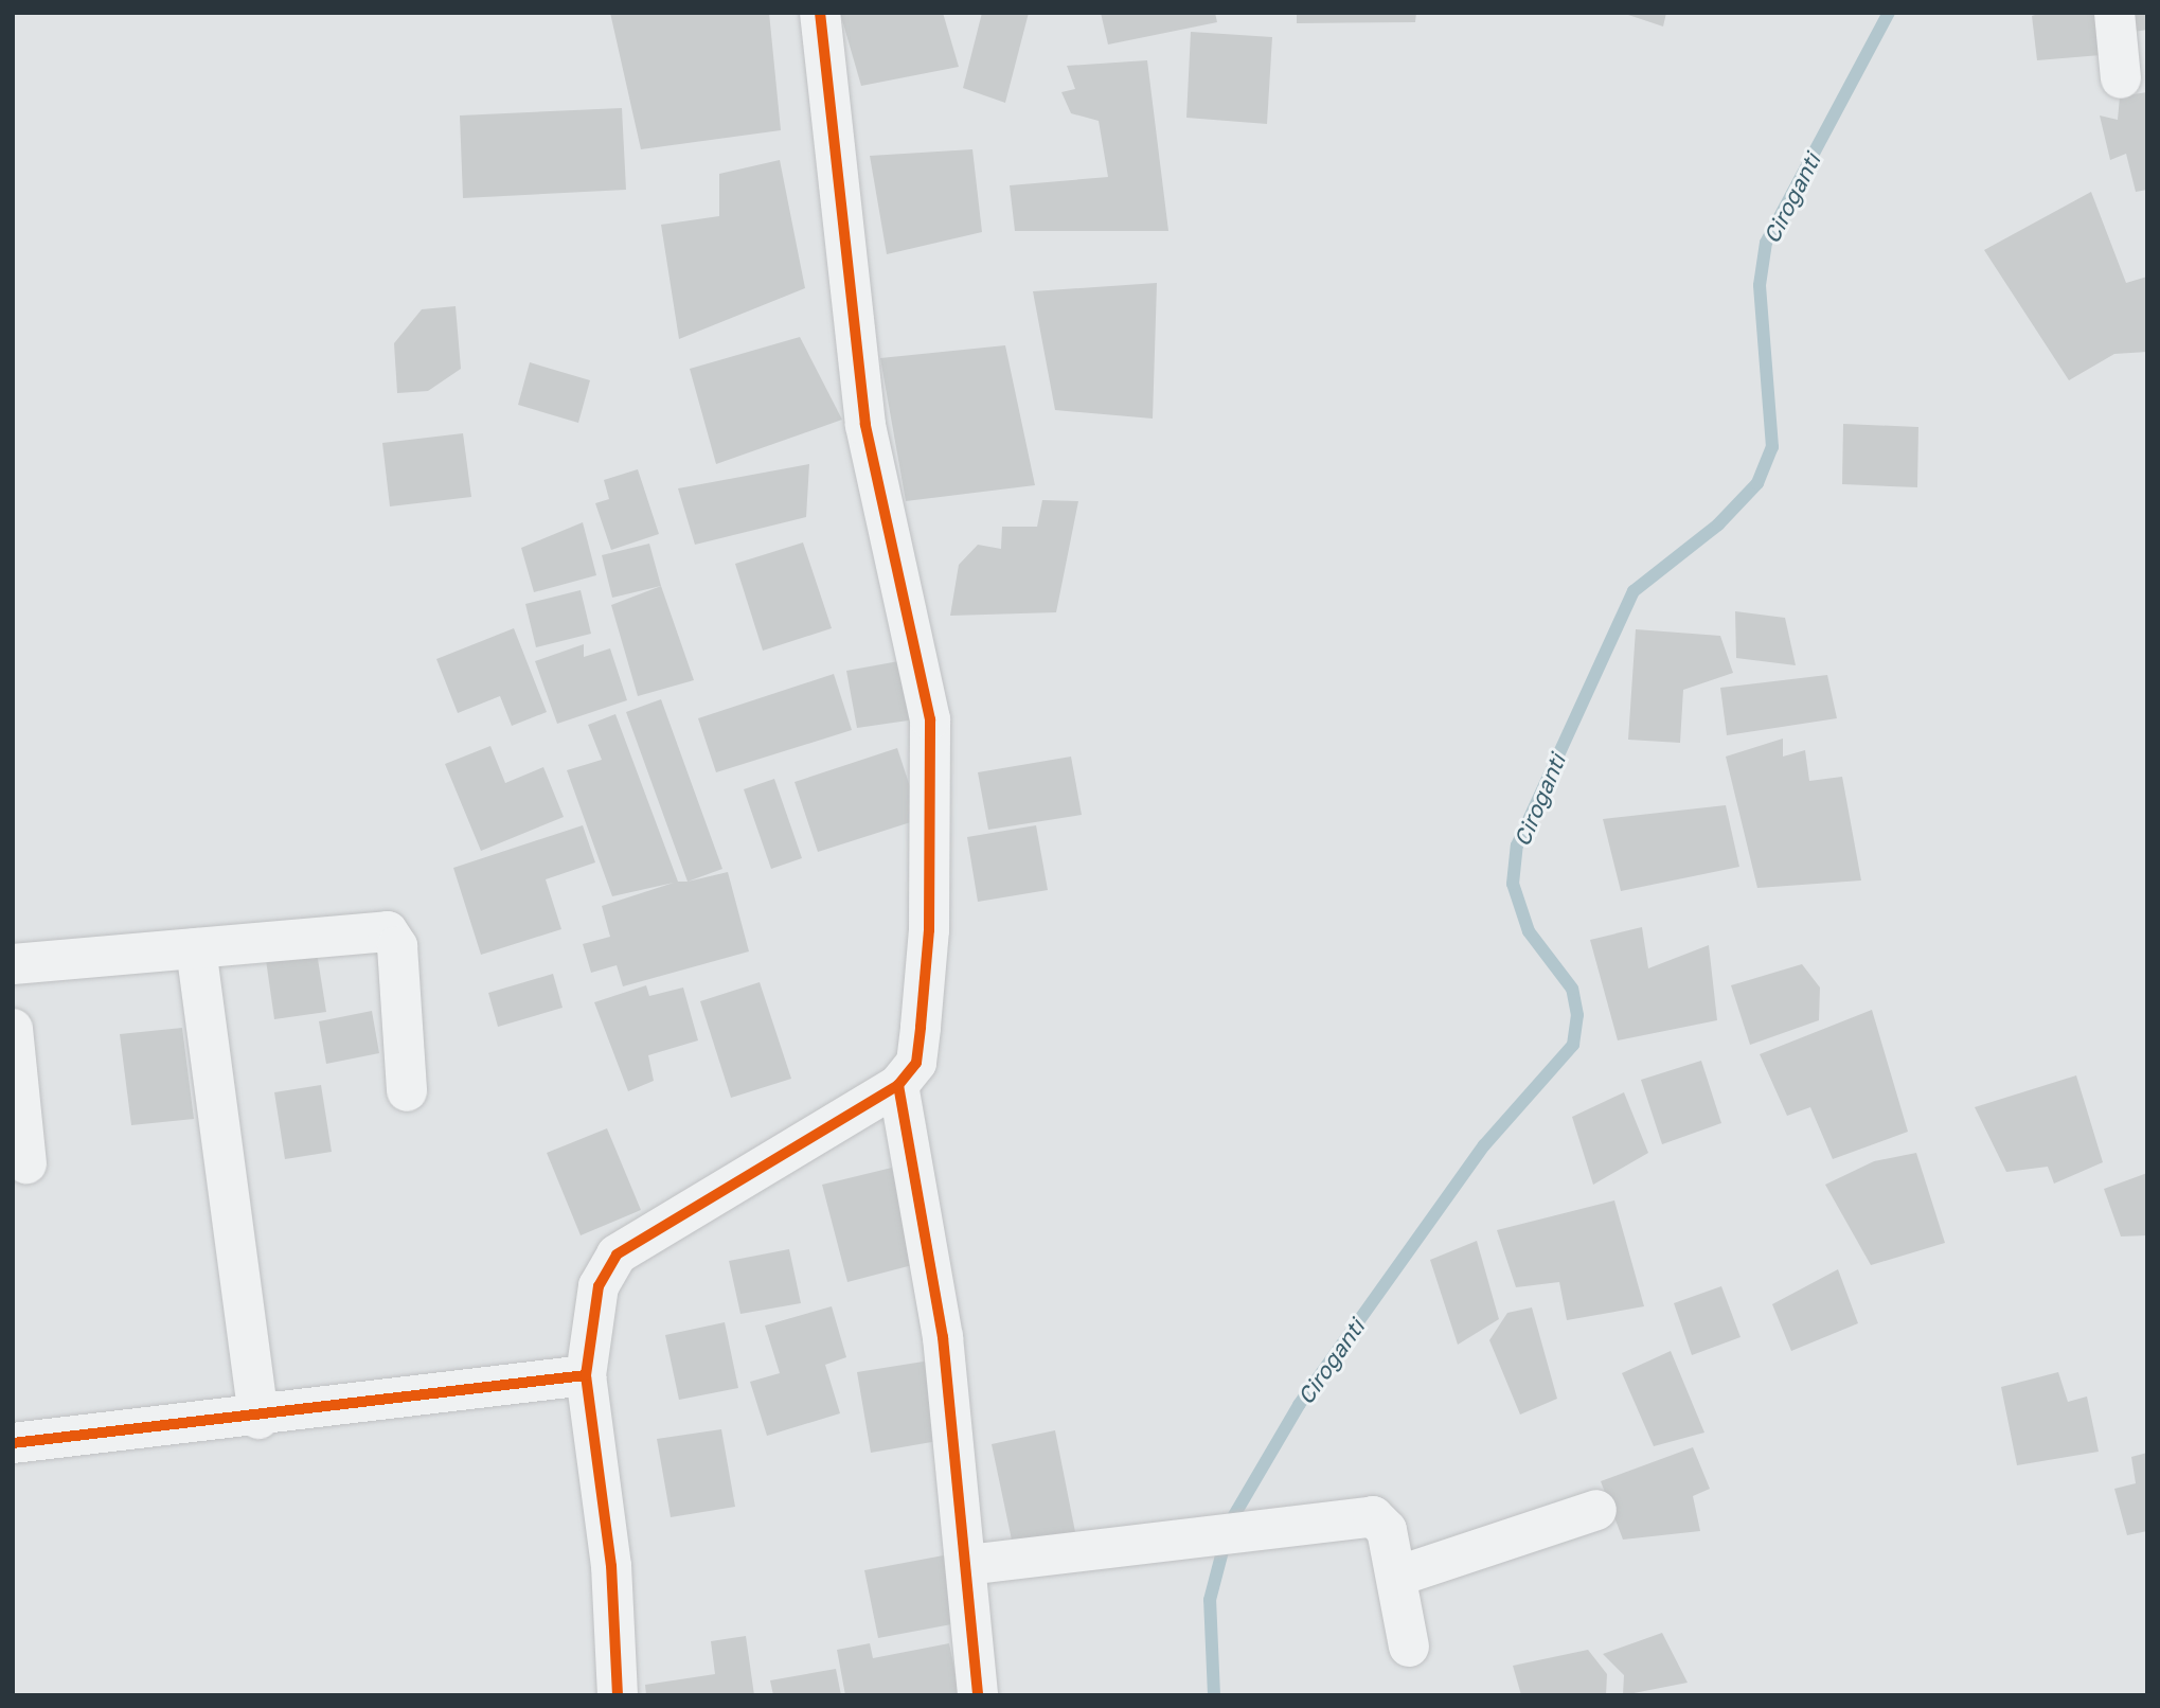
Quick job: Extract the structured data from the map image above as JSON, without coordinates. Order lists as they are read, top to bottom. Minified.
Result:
{"water":["Ciroganti"]}
